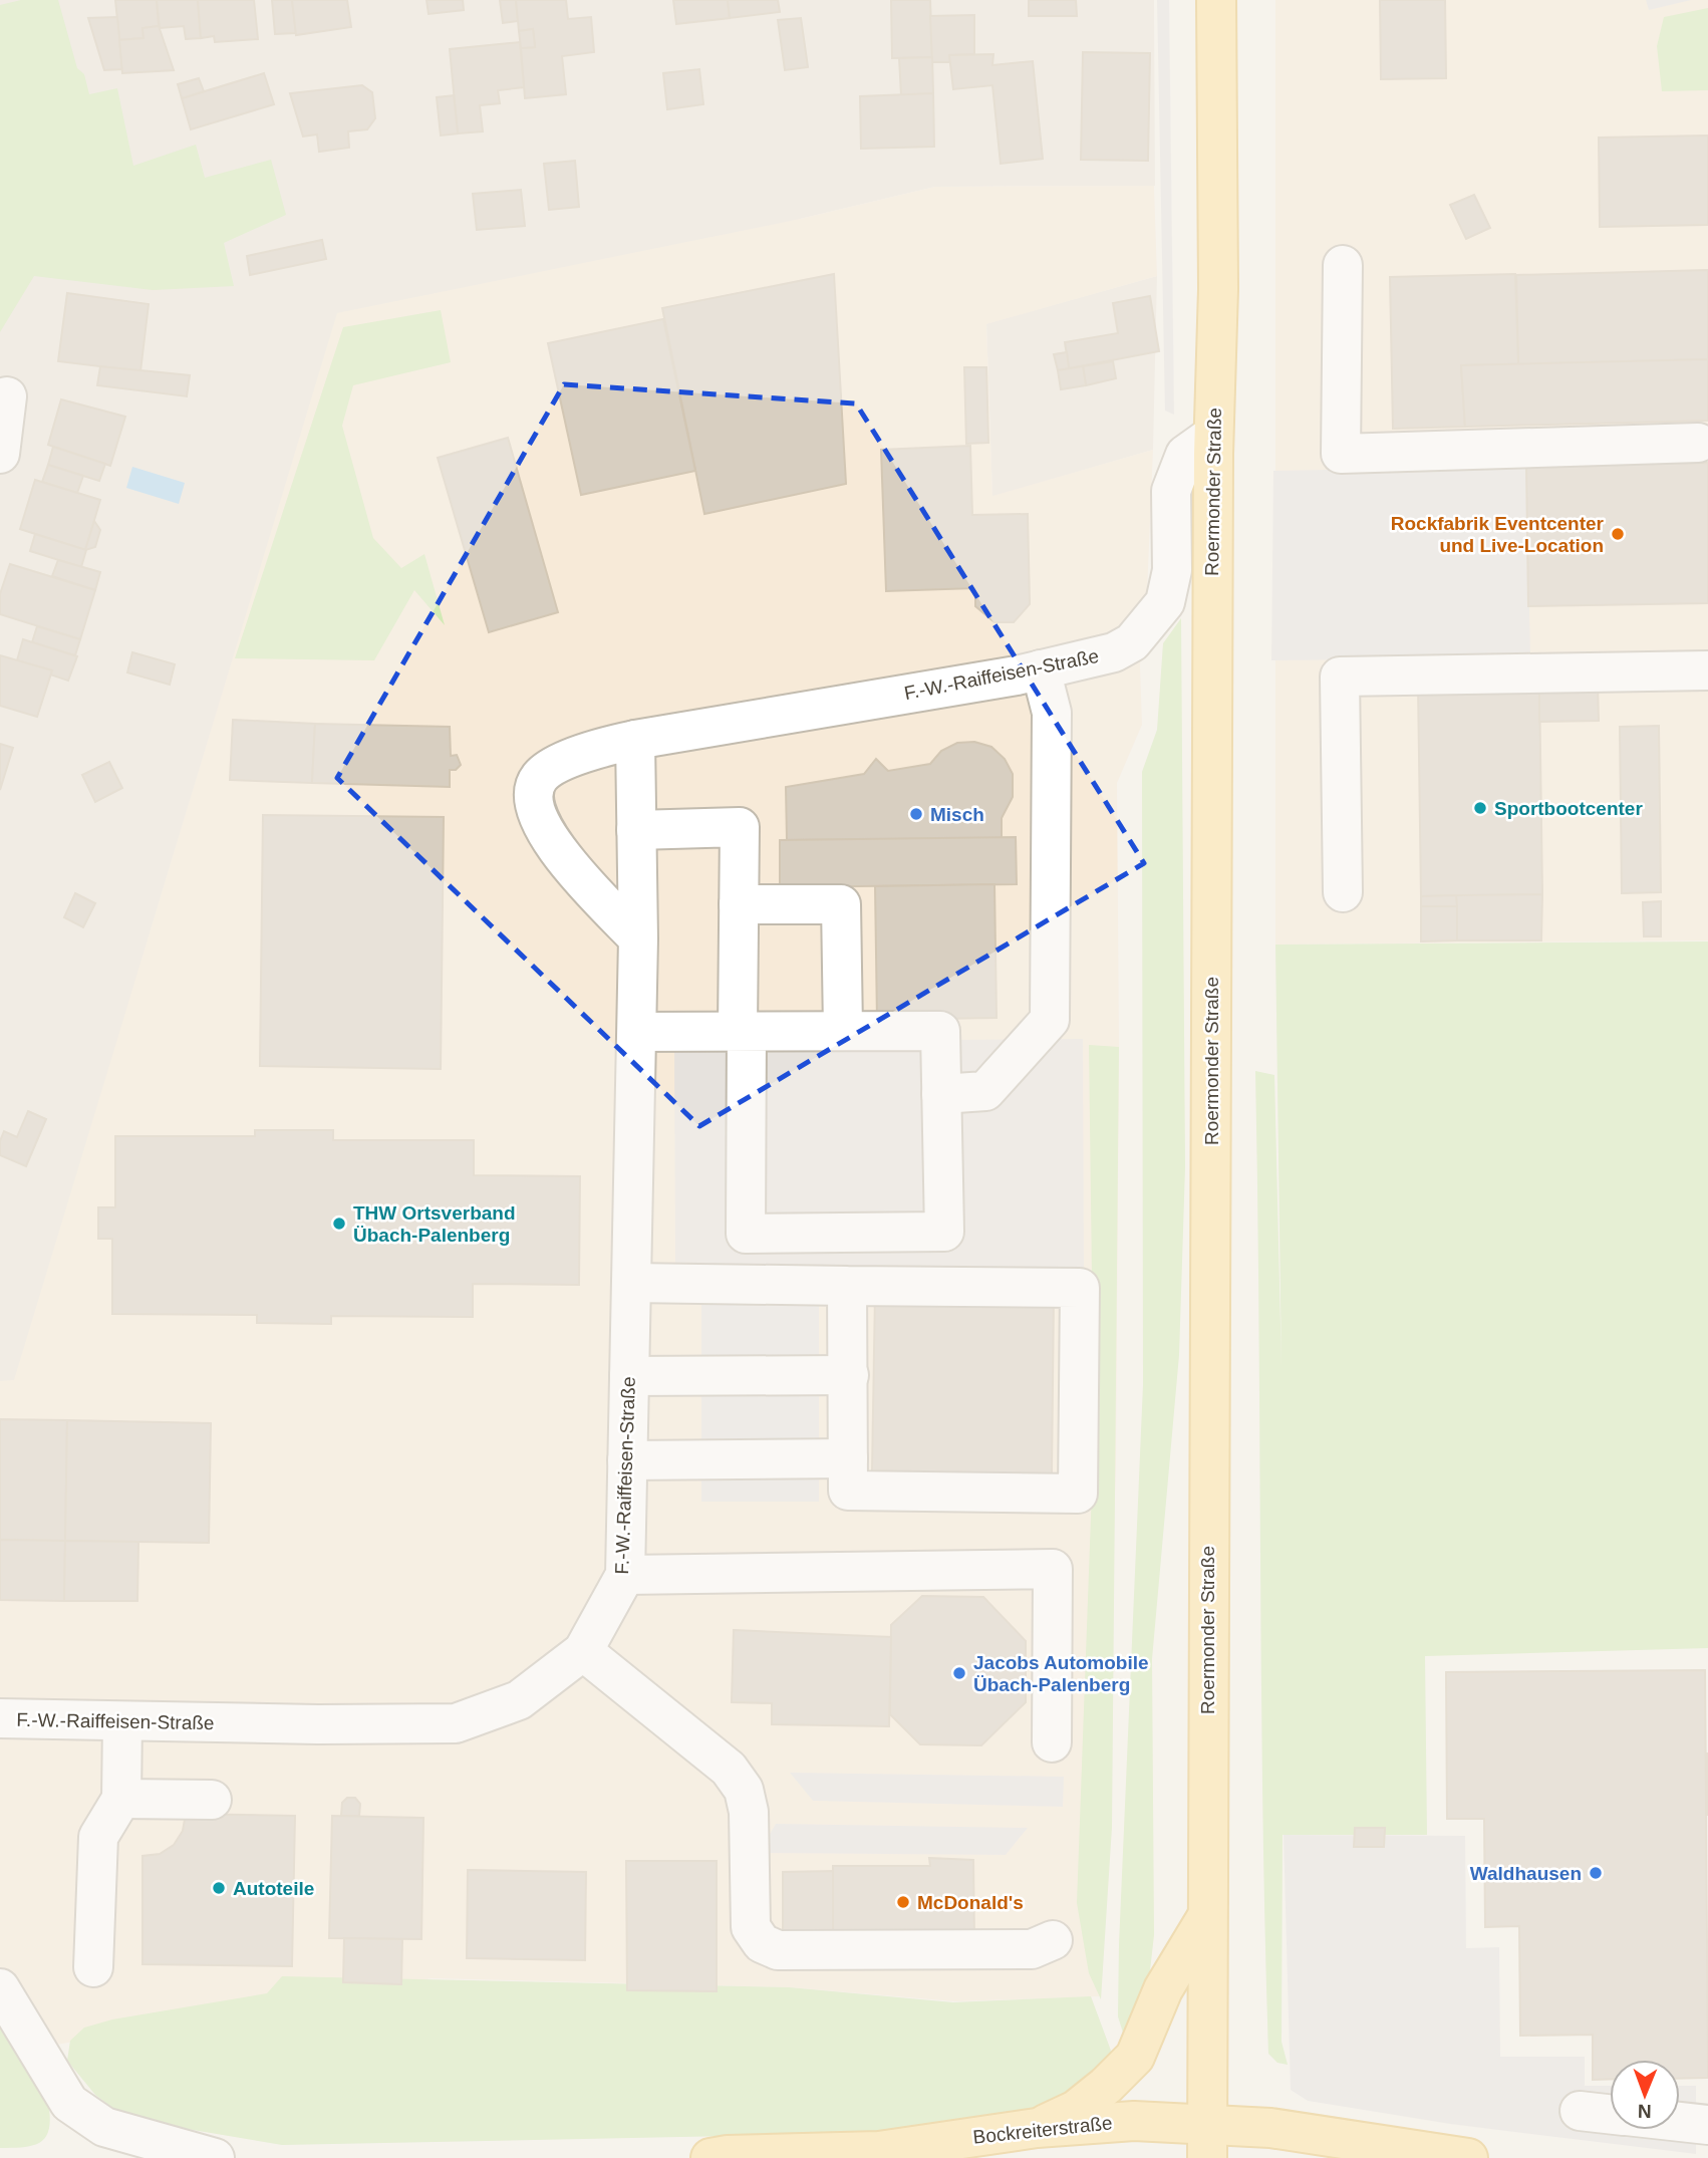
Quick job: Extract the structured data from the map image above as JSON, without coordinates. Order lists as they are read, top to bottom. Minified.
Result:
{"streets":{"main road":["Roermonder Straße","Bockreiterstraße"],"street":["F.-W.-Raiffeisen-Straße"]},"crossings":[["Roermonder Straße","F.-W.-Raiffeisen-Straße"],["Roermonder Straße","Bockreiterstraße"]],"places":["Rockfabrik Eventcenter und Live-Location","Sportbootcenter","Misch","THW Ortsverband Übach-Palenberg","Jacobs Automobile Übach-Palenberg","Waldhausen","Autoteile","McDonald's"],"north":"bottom"}
